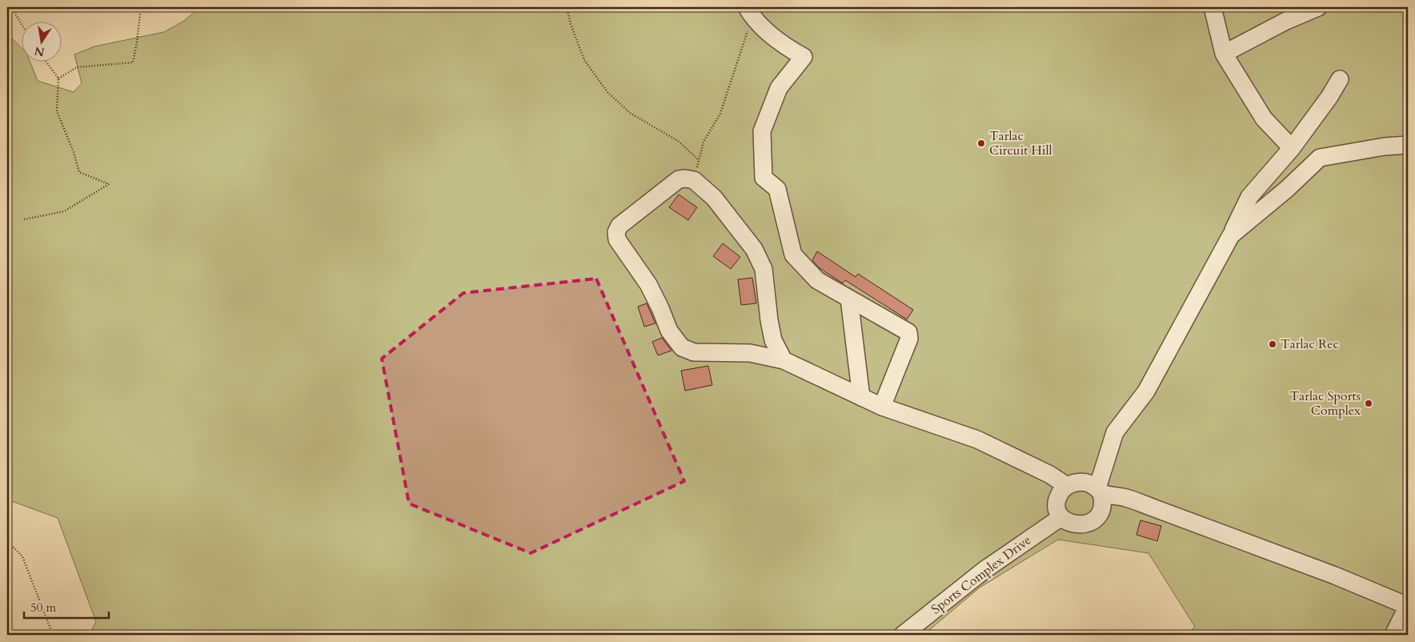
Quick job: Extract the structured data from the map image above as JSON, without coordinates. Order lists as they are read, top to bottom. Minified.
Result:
{"streets":{"street":["Sports Complex Drive"]},"places":["Tarlac Circuit Hill","Tarlac Rec","Tarlac Sports Complex"],"scale_bar":"50 m","north":"bottom"}
